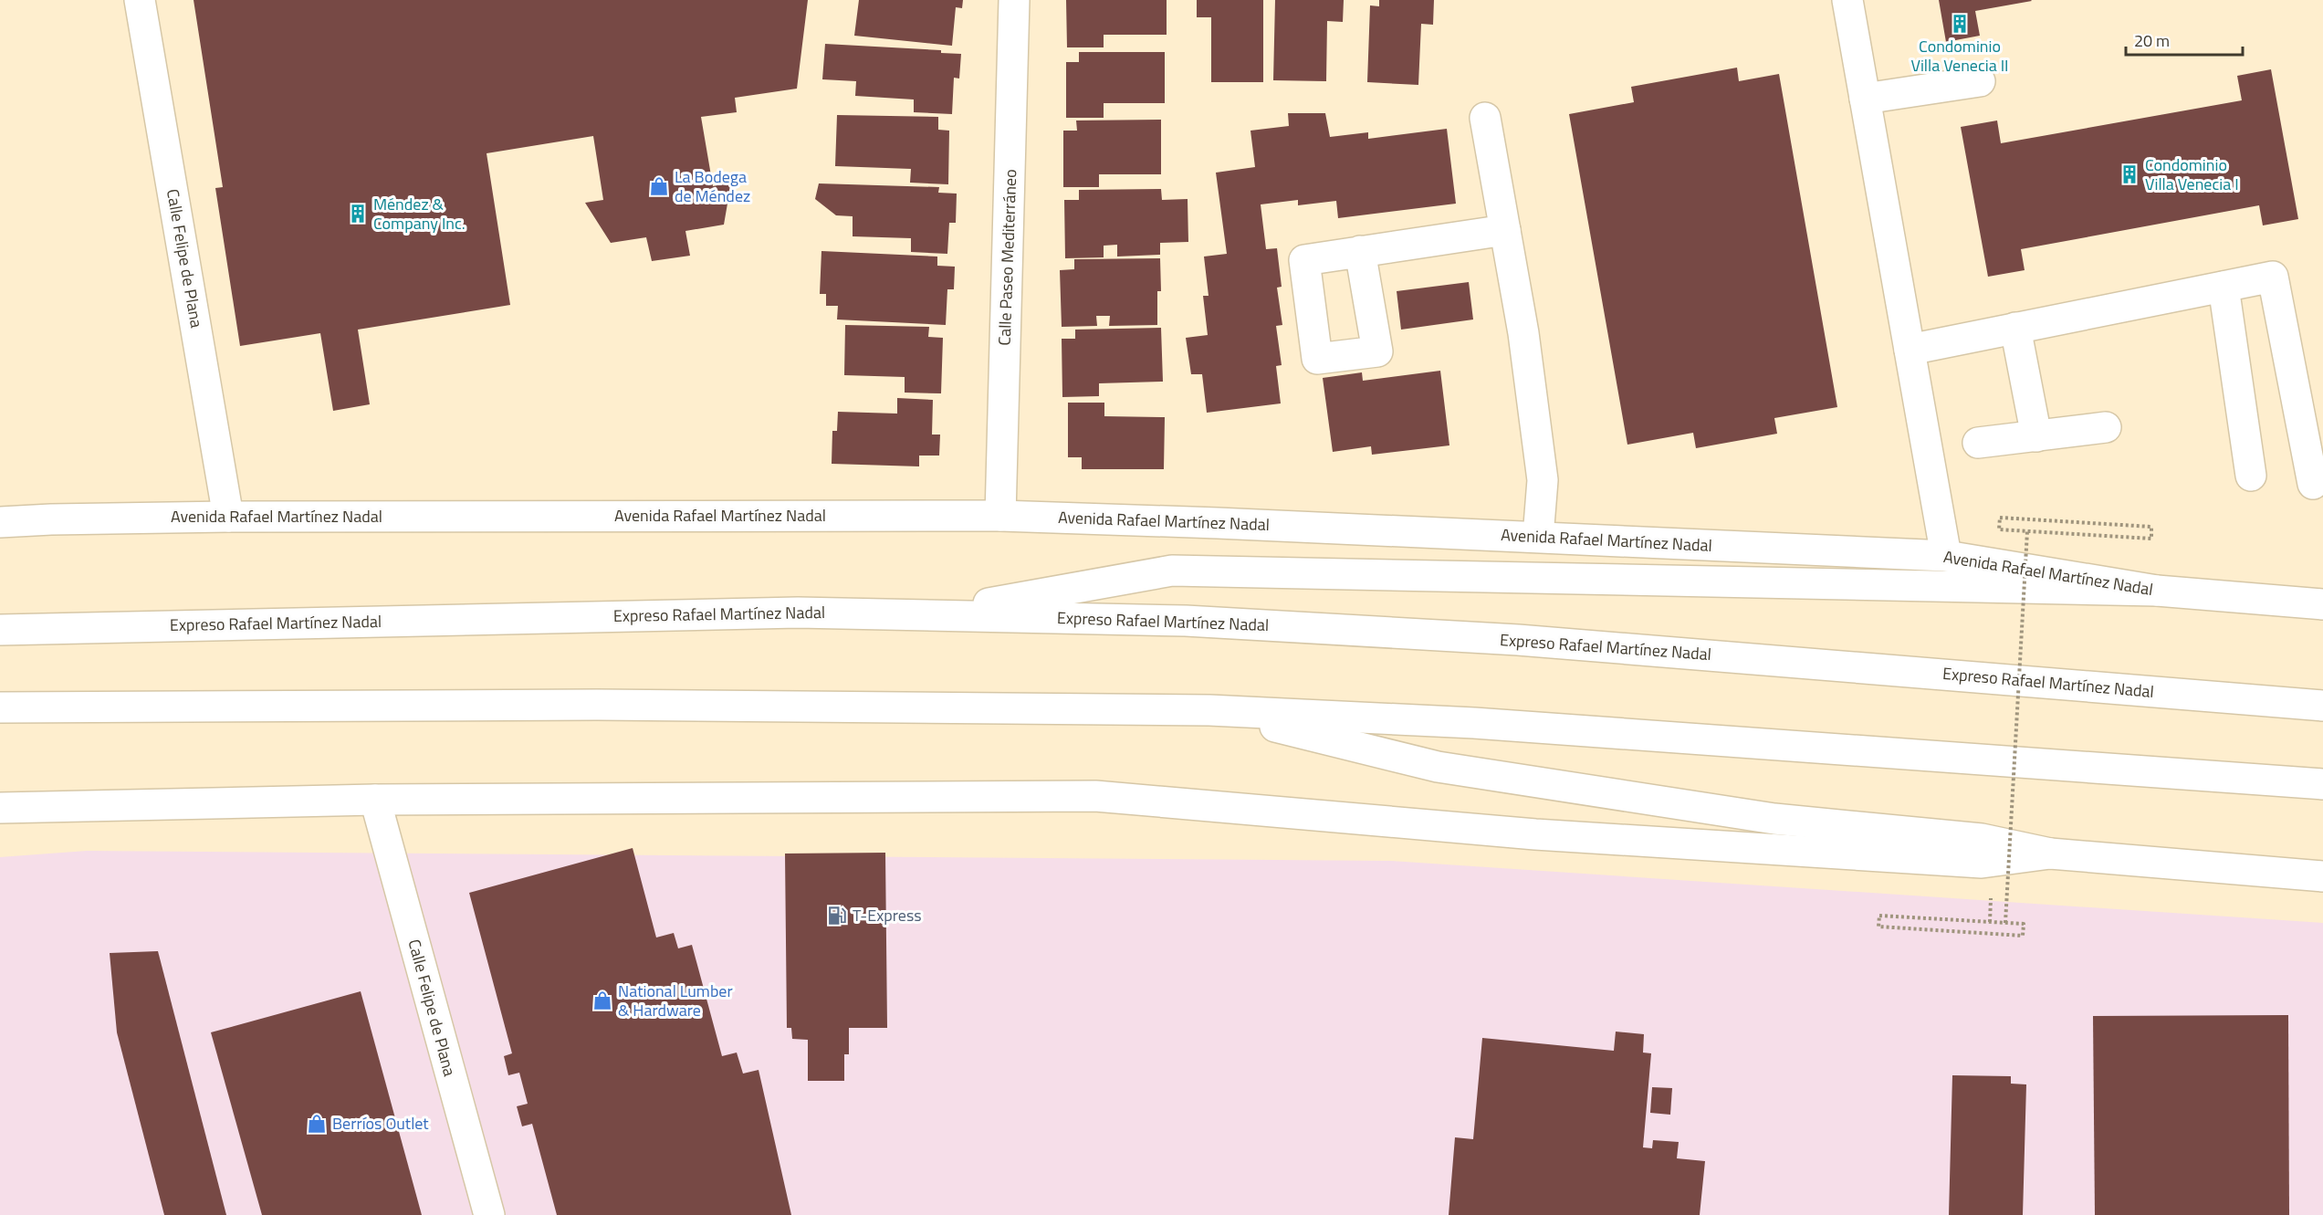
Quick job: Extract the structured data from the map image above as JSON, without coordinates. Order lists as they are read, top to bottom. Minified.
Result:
{"streets":{"main road":["Calle Paseo Mediterráneo","Calle Felipe de Plana","Avenida Rafael Martínez Nadal","Expreso Rafael Martínez Nadal"]},"crossings":[["Calle Paseo Mediterráneo","Avenida Rafael Martínez Nadal"],["Calle Felipe de Plana","Avenida Rafael Martínez Nadal"]],"places":{"building":["Condominio Villa Venecia II","Condominio Villa Venecia I","Méndez & Company Inc."],"shop":["La Bodega de Méndez","National Lumber & Hardware","Berríos Outlet"],"fuel station":["T-Express"]},"scale_bar":"20 m"}
